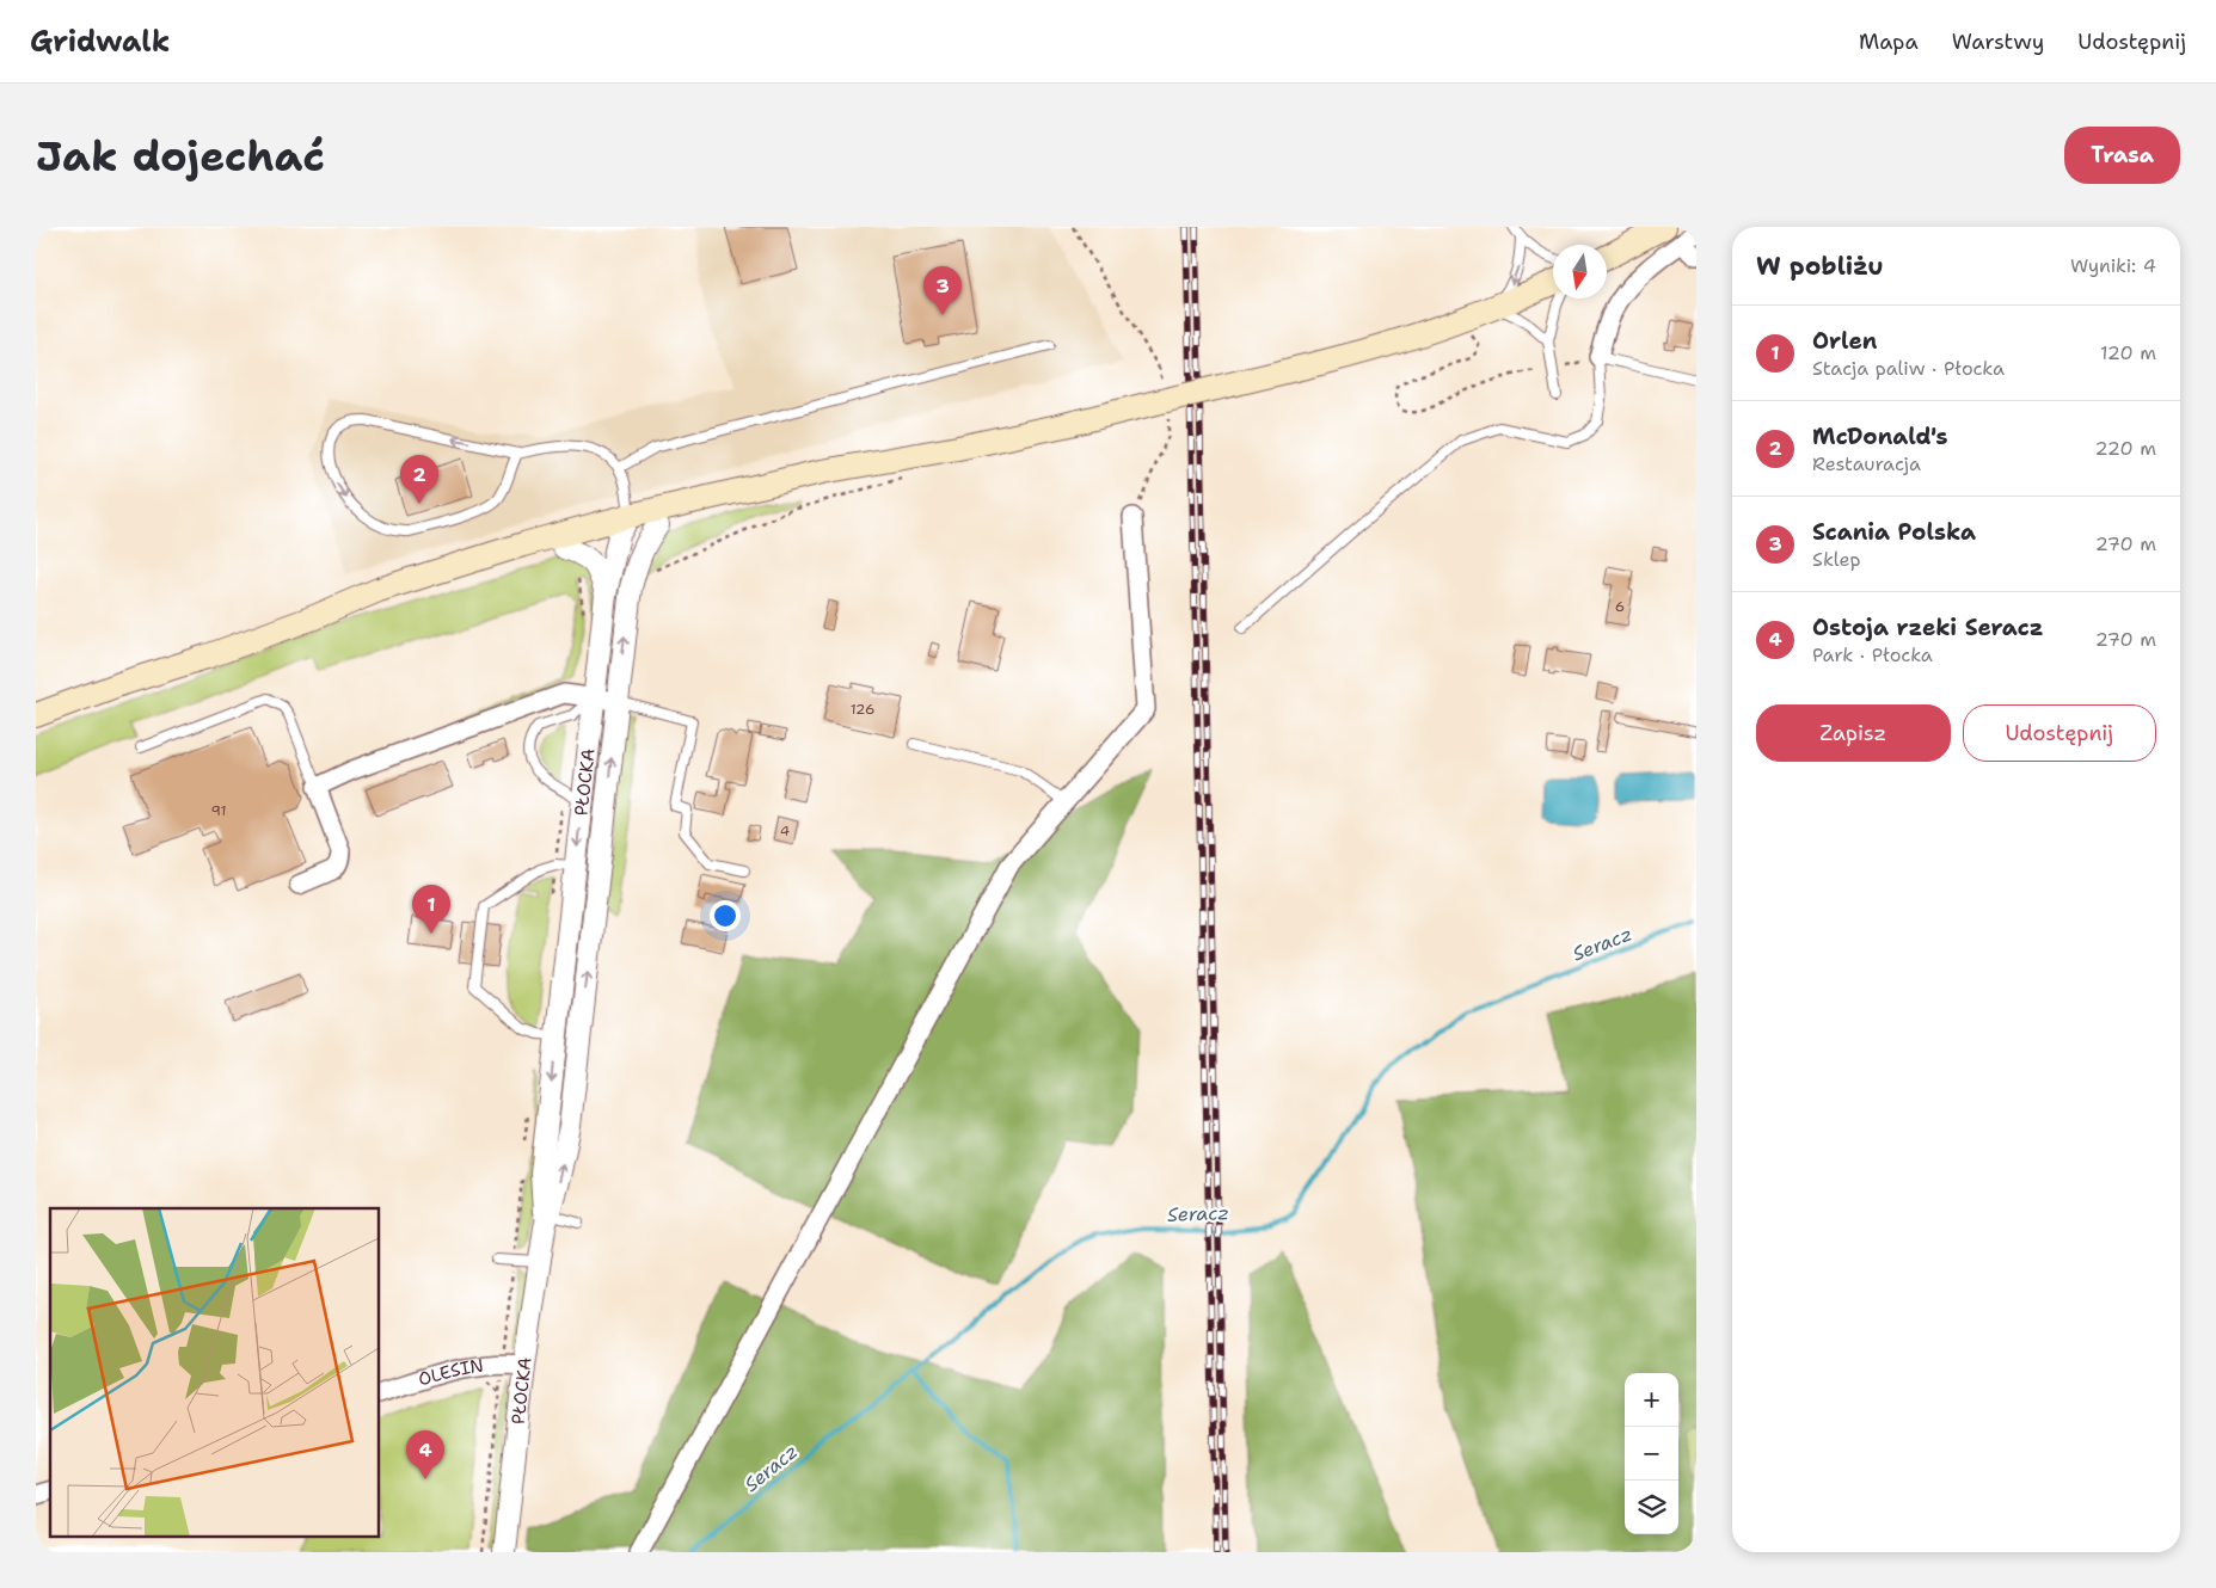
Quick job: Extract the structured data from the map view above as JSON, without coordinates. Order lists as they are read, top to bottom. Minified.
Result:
{"streets":{"street":["PŁOCKA","OLESIN"]},"crossings":[["PŁOCKA","OLESIN"]],"water":["Seracz"],"house_numbers":["6","126","91","4"],"north":"bottom","page":{"header":"Gridwalk","nav":["Mapa","Warstwy","Udostępnij"],"buttons":["Trasa",["Zapisz","Udostępnij"]],"title":"Jak dojechać","heading":["W pobliżu","Wyniki: 4"],"pins":["3","2","1","4"],"list":[{"mark":"1","name":"Orlen","note":"Stacja paliw · Płocka","value":"120 m"},{"mark":"2","name":"McDonald's","note":"Restauracja","value":"220 m"},{"mark":"3","name":"Scania Polska","note":"Sklep","value":"270 m"},{"mark":"4","name":"Ostoja rzeki Seracz","note":"Park · Płocka","value":"270 m"}],"map_buttons":["+","−"]}}
